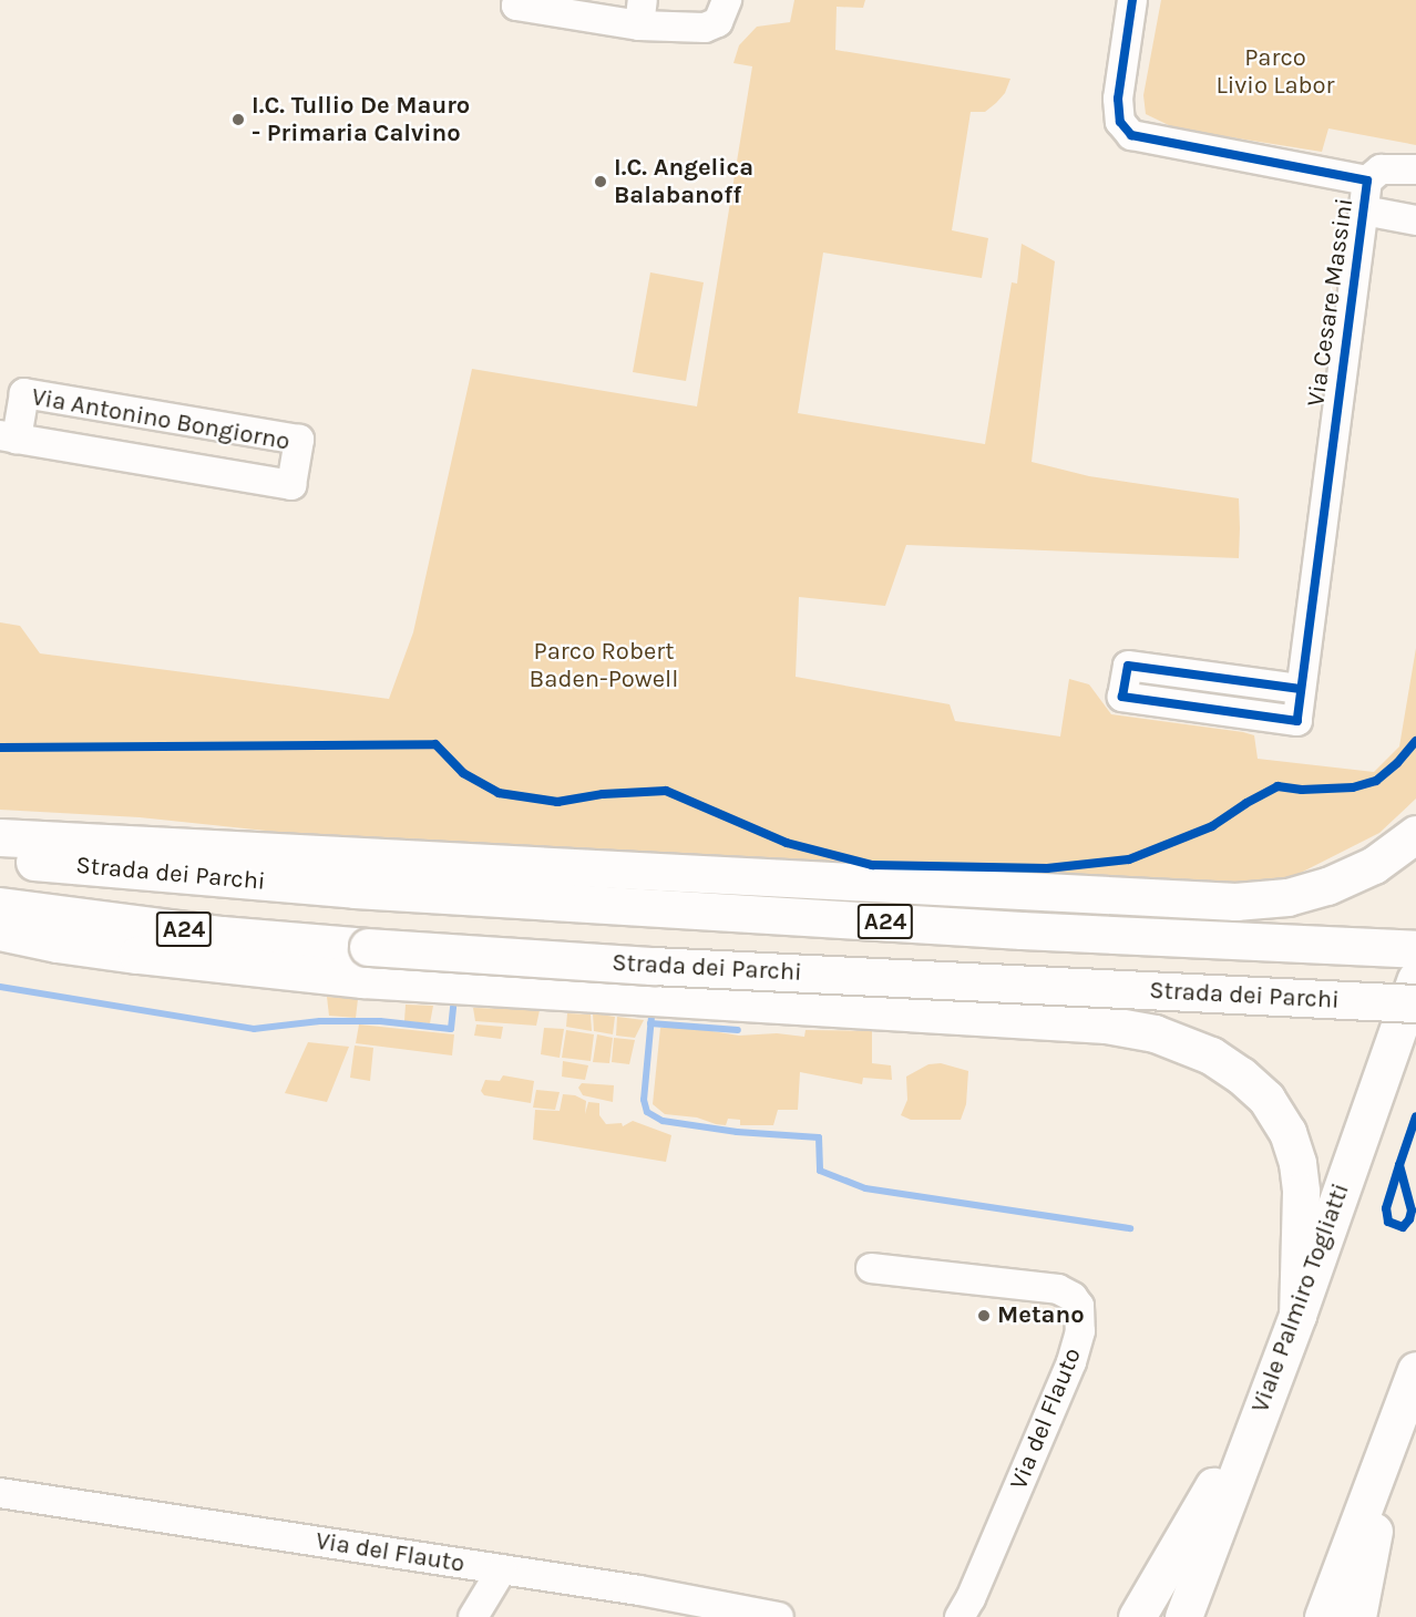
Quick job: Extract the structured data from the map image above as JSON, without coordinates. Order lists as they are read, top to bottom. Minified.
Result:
{"streets":{"main road":["Strada dei Parchi","A24","Viale Palmiro Togliatti"],"street":["Via Cesare Massini","Via Antonino Bongiorno","Via del Flauto"]},"parks":["Parco Livio Labor","Parco Robert Baden-Powell"],"places":["I.C. Tullio De Mauro - Primaria Calvino","I.C. Angelica Balabanoff","Metano"]}
